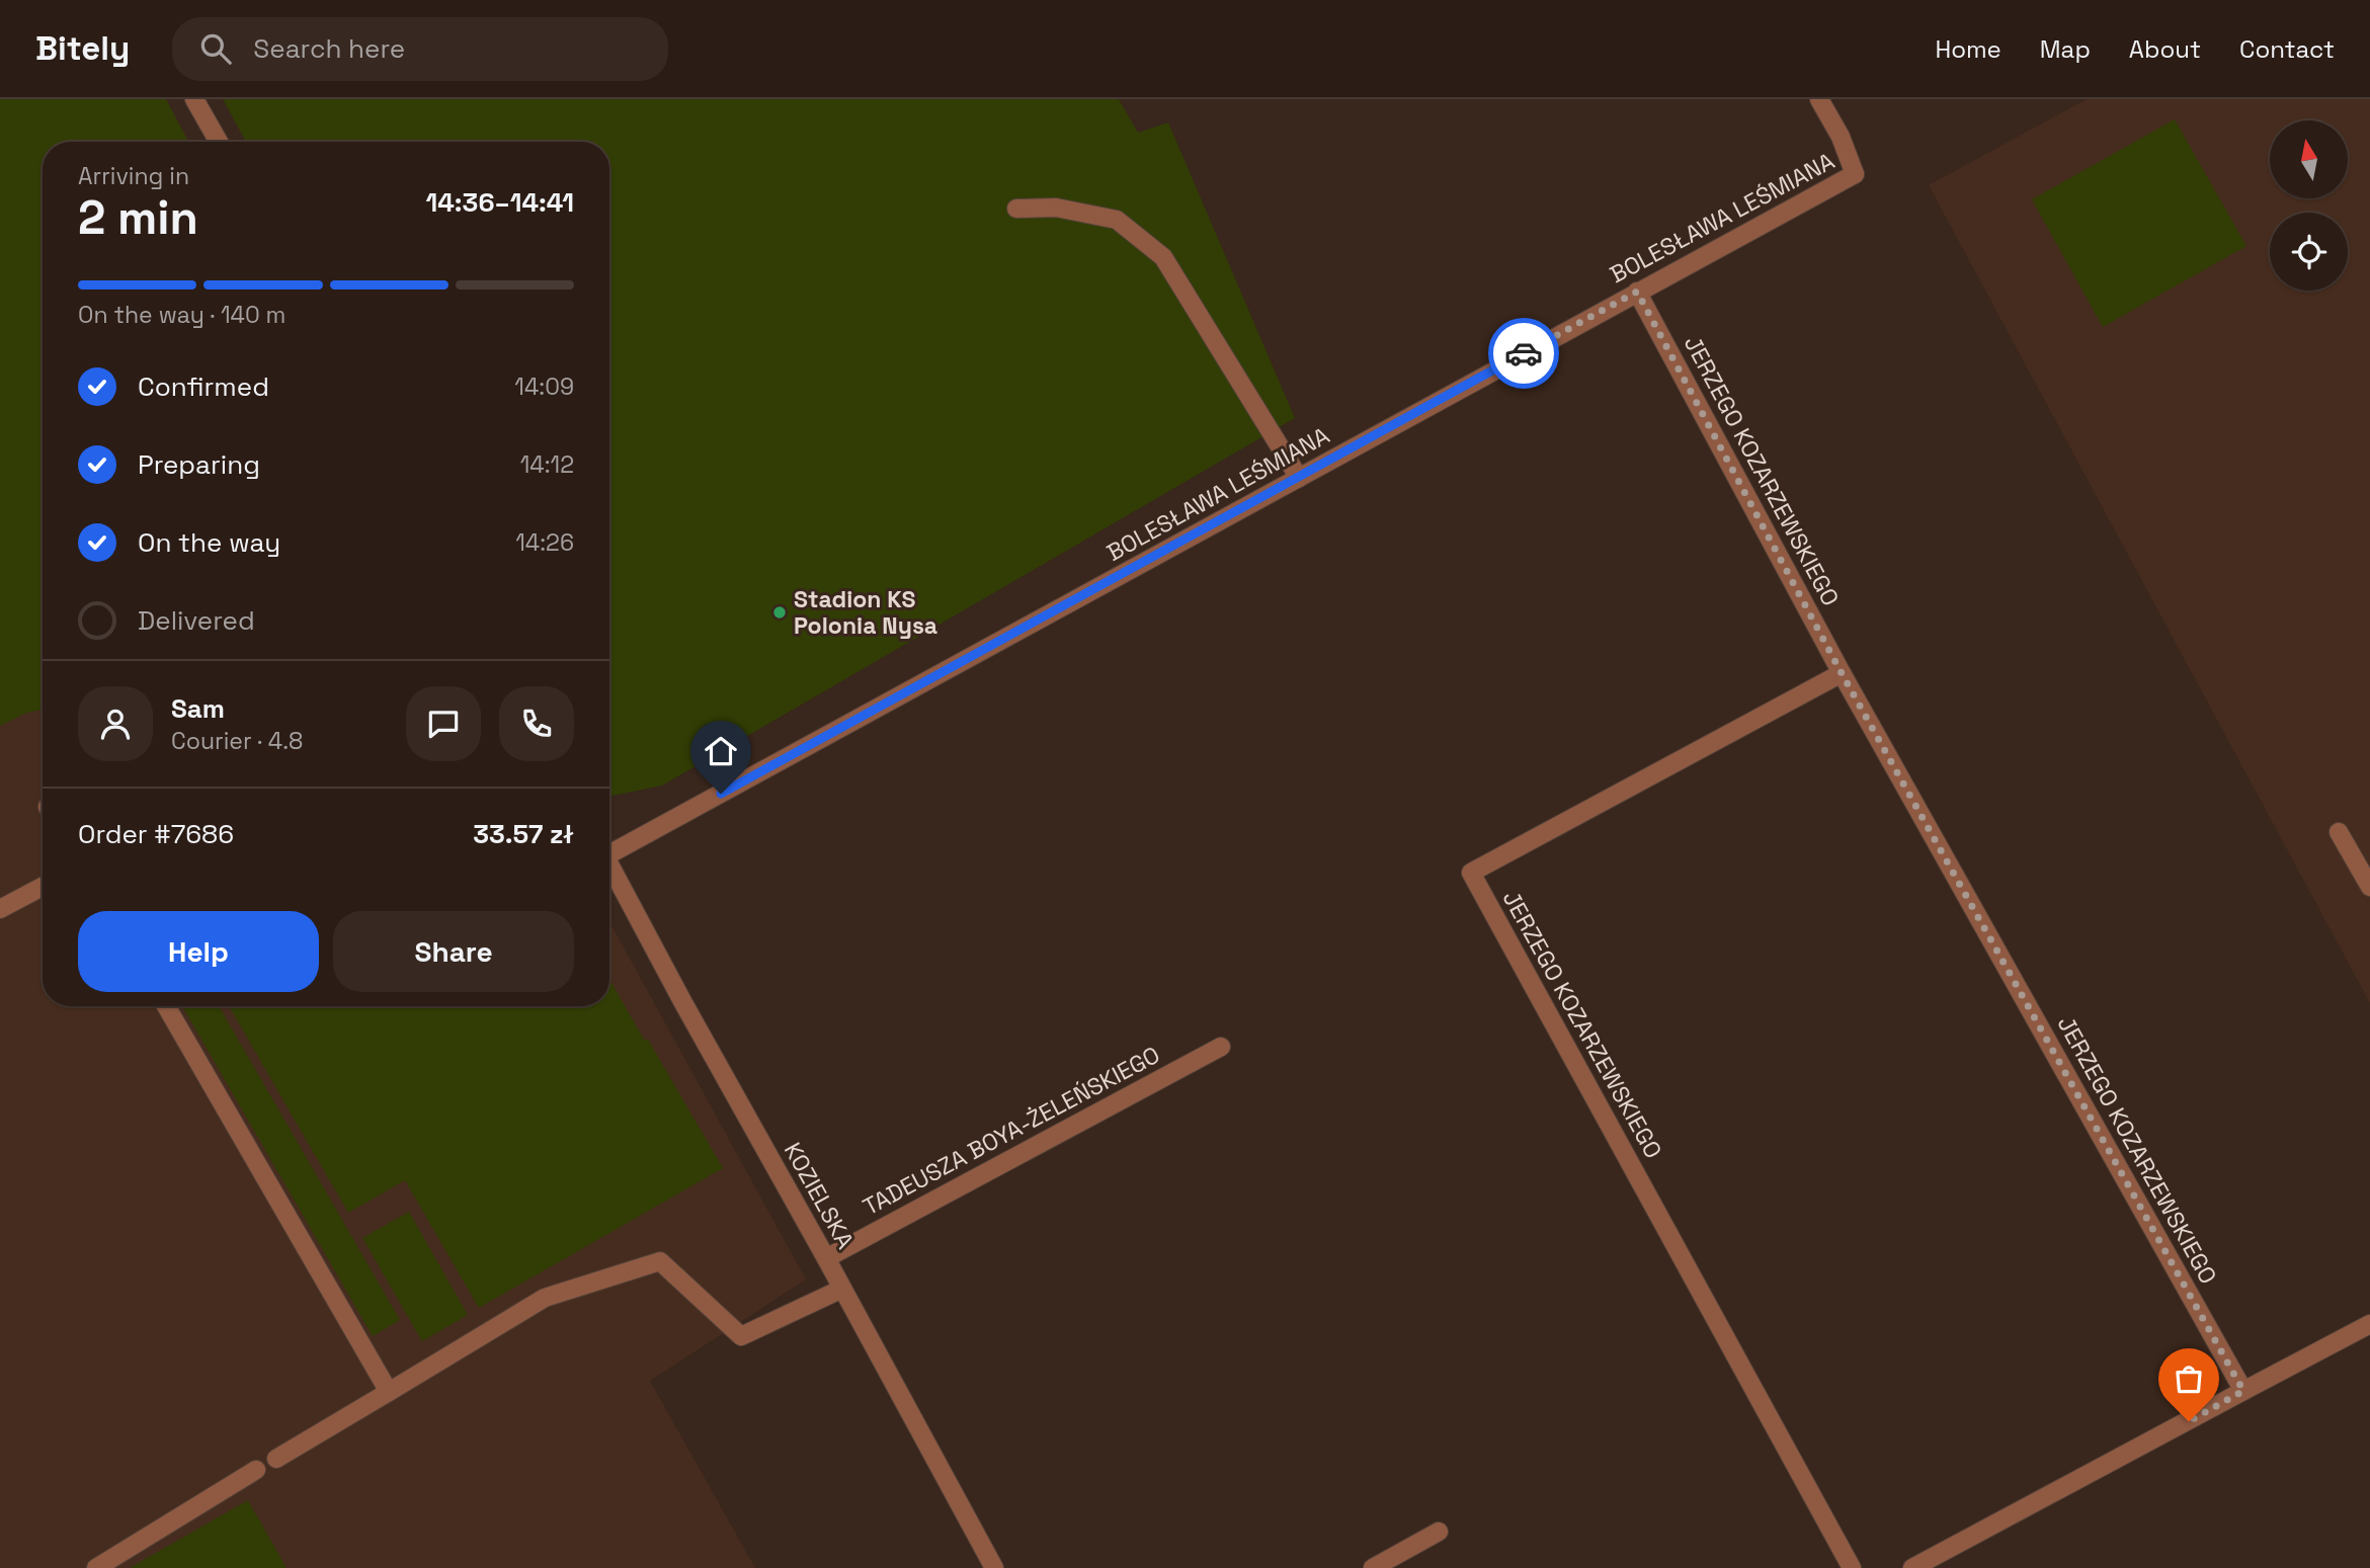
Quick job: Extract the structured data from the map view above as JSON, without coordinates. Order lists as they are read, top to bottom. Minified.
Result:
{"streets":{"street":["BOLESŁAWA LEŚMIANA","JERZEGO KOZARZEWSKIEGO","TADEUSZA BOYA-ŻELEŃSKIEGO","KOZIELSKA"]},"crossings":[["BOLESŁAWA LEŚMIANA","JERZEGO KOZARZEWSKIEGO"],["TADEUSZA BOYA-ŻELEŃSKIEGO","KOZIELSKA"]],"places":["Stadion KS Polonia Nysa"],"north":"top","page":{"header":"Bitely","search":"Search here","nav":["Home","Map","About","Contact"],"heading":["2 min","Arriving in","14:36–14:41"],"panel":["Sam","Courier · 4.8","Order #7686","33.57 zł"],"bar":"On the way · 140 m","list":[["Confirmed","14:09"],["Preparing","14:12"],["On the way","14:26"],"Delivered"],"buttons":["Help","Share"]}}
